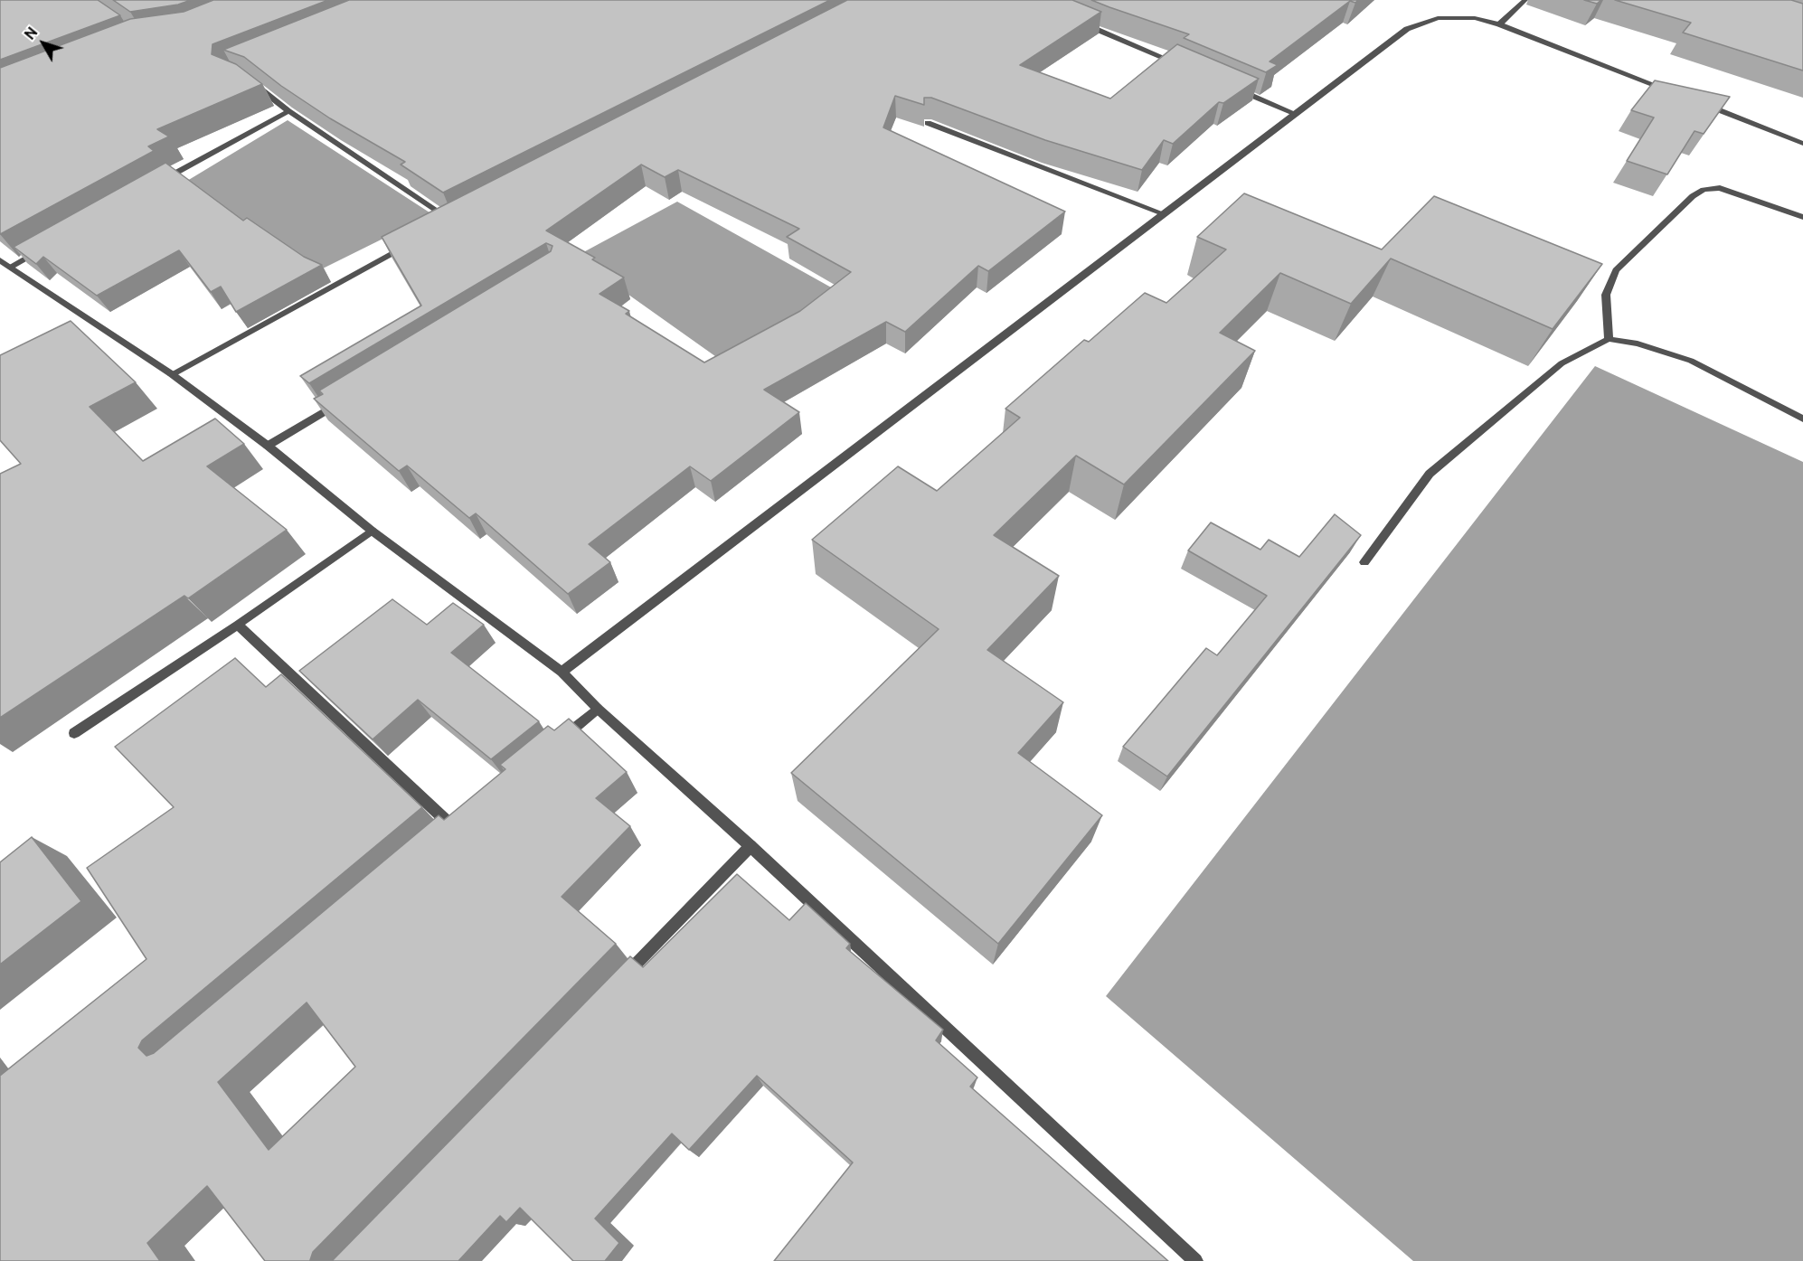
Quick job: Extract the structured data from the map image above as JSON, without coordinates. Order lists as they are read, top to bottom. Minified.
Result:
{"north":"top left"}
